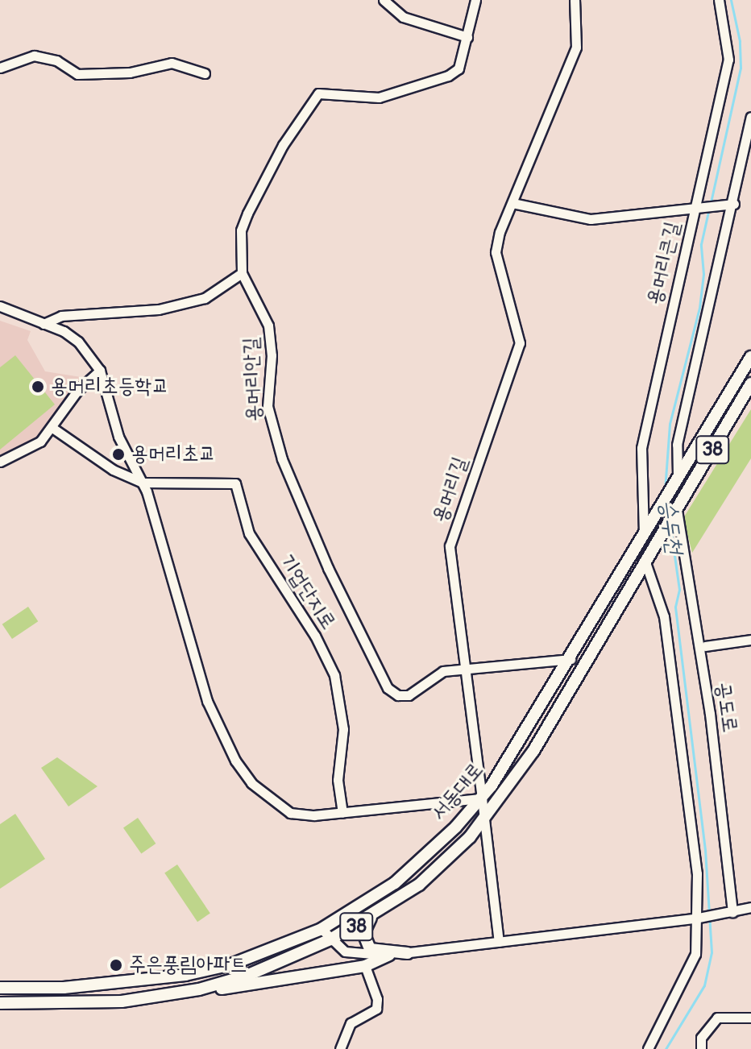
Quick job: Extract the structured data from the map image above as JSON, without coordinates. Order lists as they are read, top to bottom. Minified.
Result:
{"streets":{"main road":["38","서동대로"],"street":["용머리큰길","용머리안길","용머리길","기업단지로","공도로"]},"crossings":[["용머리큰길","서동대로"],["용머리안길","용머리길"],["용머리안길","서동대로"],["용머리길","서동대로"],["공도로","서동대로"]],"water":["승두천"],"places":["용머리초등학교","용머리초교","주은풍림아파트"]}
